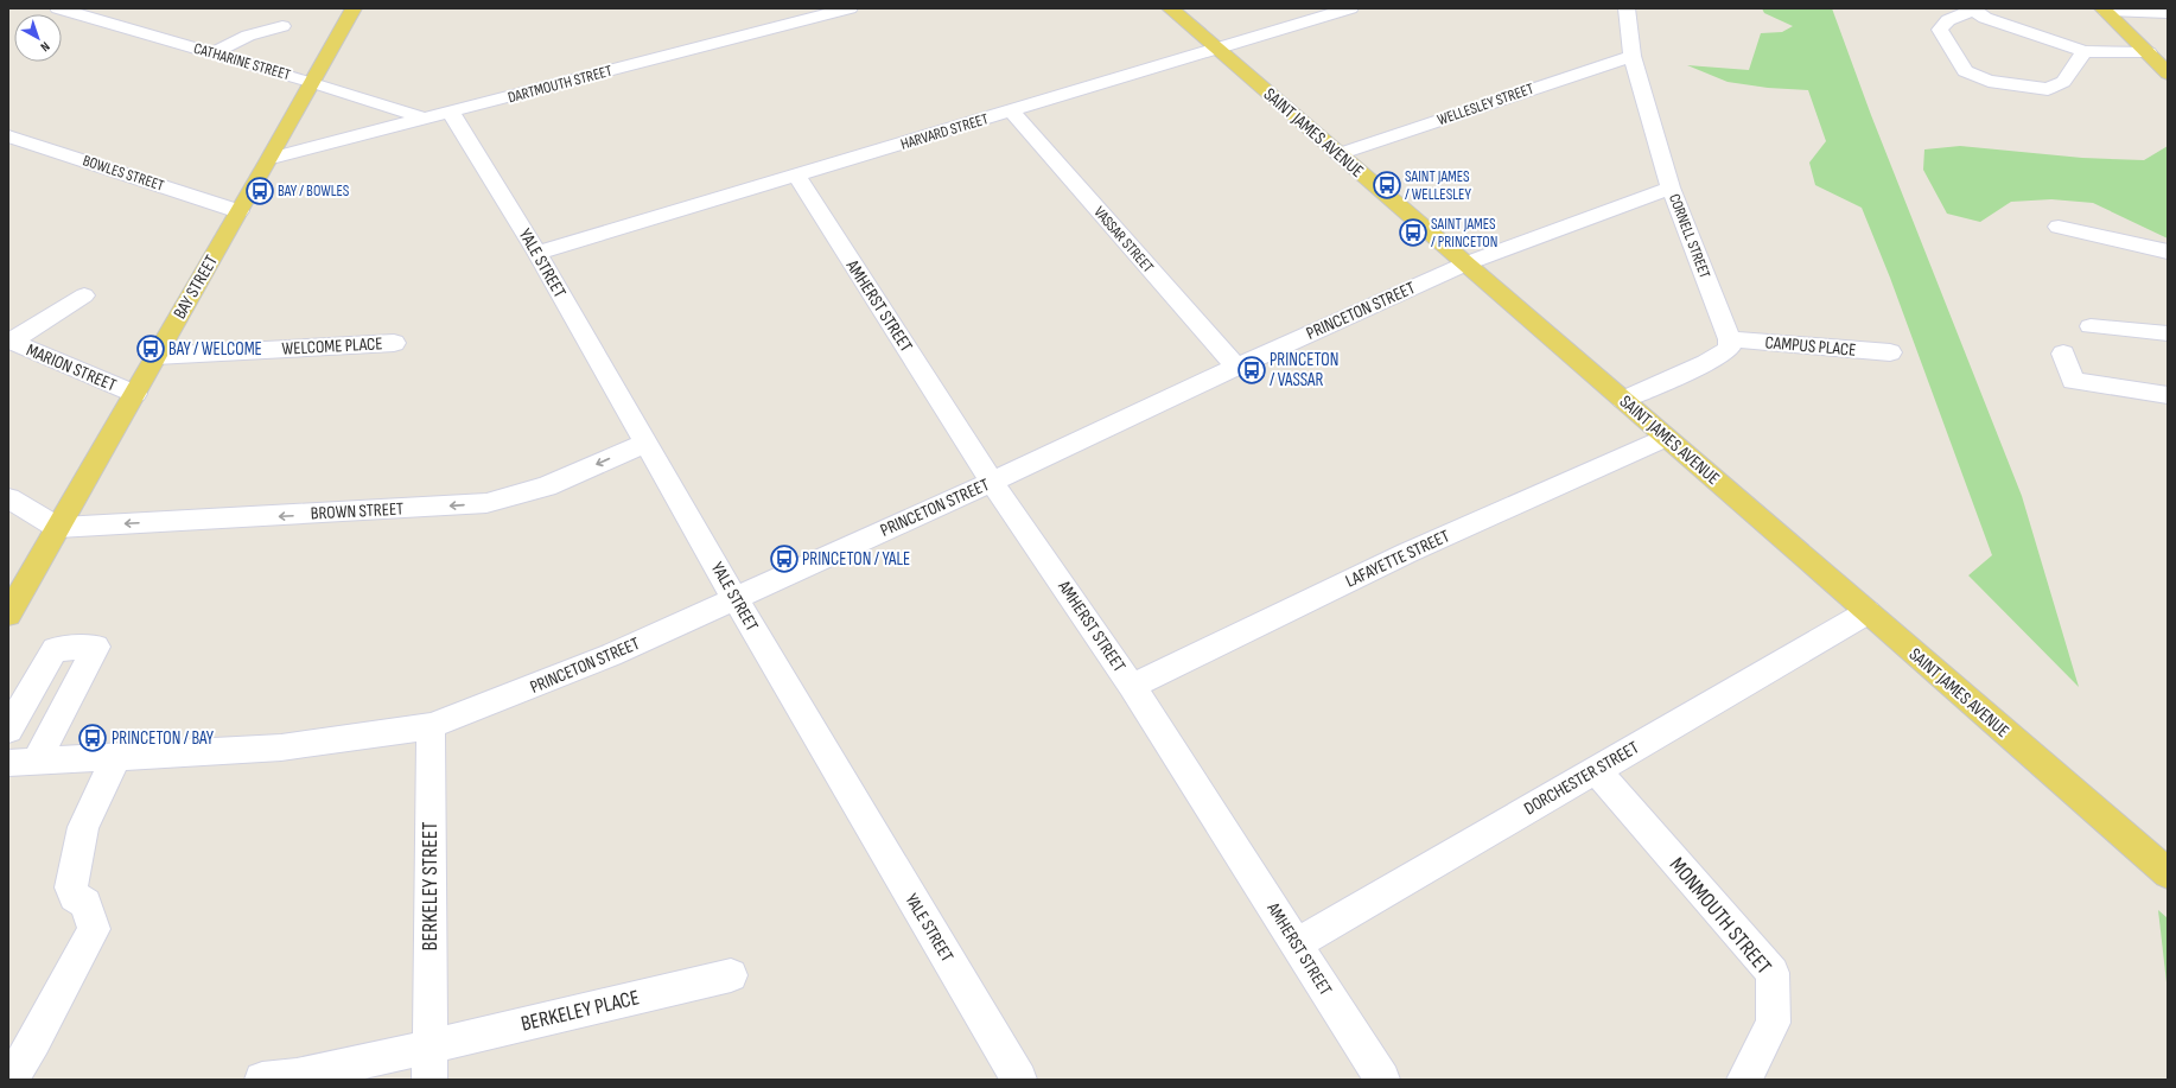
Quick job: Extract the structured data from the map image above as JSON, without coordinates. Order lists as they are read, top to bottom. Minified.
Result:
{"streets":{"main road":["SAINT JAMES AVENUE","BAY STREET"],"street":["CATHARINE STREET","DARTMOUTH STREET","WELLESLEY STREET","HARVARD STREET","BOWLES STREET","CORNELL STREET","VASSAR STREET","YALE STREET","AMHERST STREET","PRINCETON STREET","WELCOME PLACE","CAMPUS PLACE","MARION STREET","BROWN STREET","LAFAYETTE STREET","DORCHESTER STREET","BERKELEY STREET","MONMOUTH STREET","BERKELEY PLACE"]},"crossings":[["CATHARINE STREET","DARTMOUTH STREET"],["CATHARINE STREET","BAY STREET"],["DARTMOUTH STREET","YALE STREET"],["DARTMOUTH STREET","BAY STREET"],["WELLESLEY STREET","SAINT JAMES AVENUE"],["WELLESLEY STREET","CORNELL STREET"],["HARVARD STREET","SAINT JAMES AVENUE"],["HARVARD STREET","VASSAR STREET"],["HARVARD STREET","YALE STREET"],["HARVARD STREET","AMHERST STREET"],["SAINT JAMES AVENUE","PRINCETON STREET"],["SAINT JAMES AVENUE","LAFAYETTE STREET"],["SAINT JAMES AVENUE","DORCHESTER STREET"],["BOWLES STREET","BAY STREET"],["CORNELL STREET","PRINCETON STREET"],["CORNELL STREET","CAMPUS PLACE"],["VASSAR STREET","PRINCETON STREET"],["YALE STREET","PRINCETON STREET"],["YALE STREET","BROWN STREET"],["BAY STREET","WELCOME PLACE"],["BAY STREET","MARION STREET"],["BAY STREET","BROWN STREET"],["AMHERST STREET","PRINCETON STREET"],["AMHERST STREET","LAFAYETTE STREET"],["AMHERST STREET","DORCHESTER STREET"],["PRINCETON STREET","BERKELEY STREET"],["DORCHESTER STREET","MONMOUTH STREET"],["BERKELEY STREET","BERKELEY PLACE"]],"one_way":["BROWN STREET"],"places":{"bus stop":["SAINT JAMES / WELLESLEY","BAY / BOWLES","SAINT JAMES / PRINCETON","BAY / WELCOME","PRINCETON / VASSAR","PRINCETON / YALE","PRINCETON / BAY"]},"north":"bottom right"}
